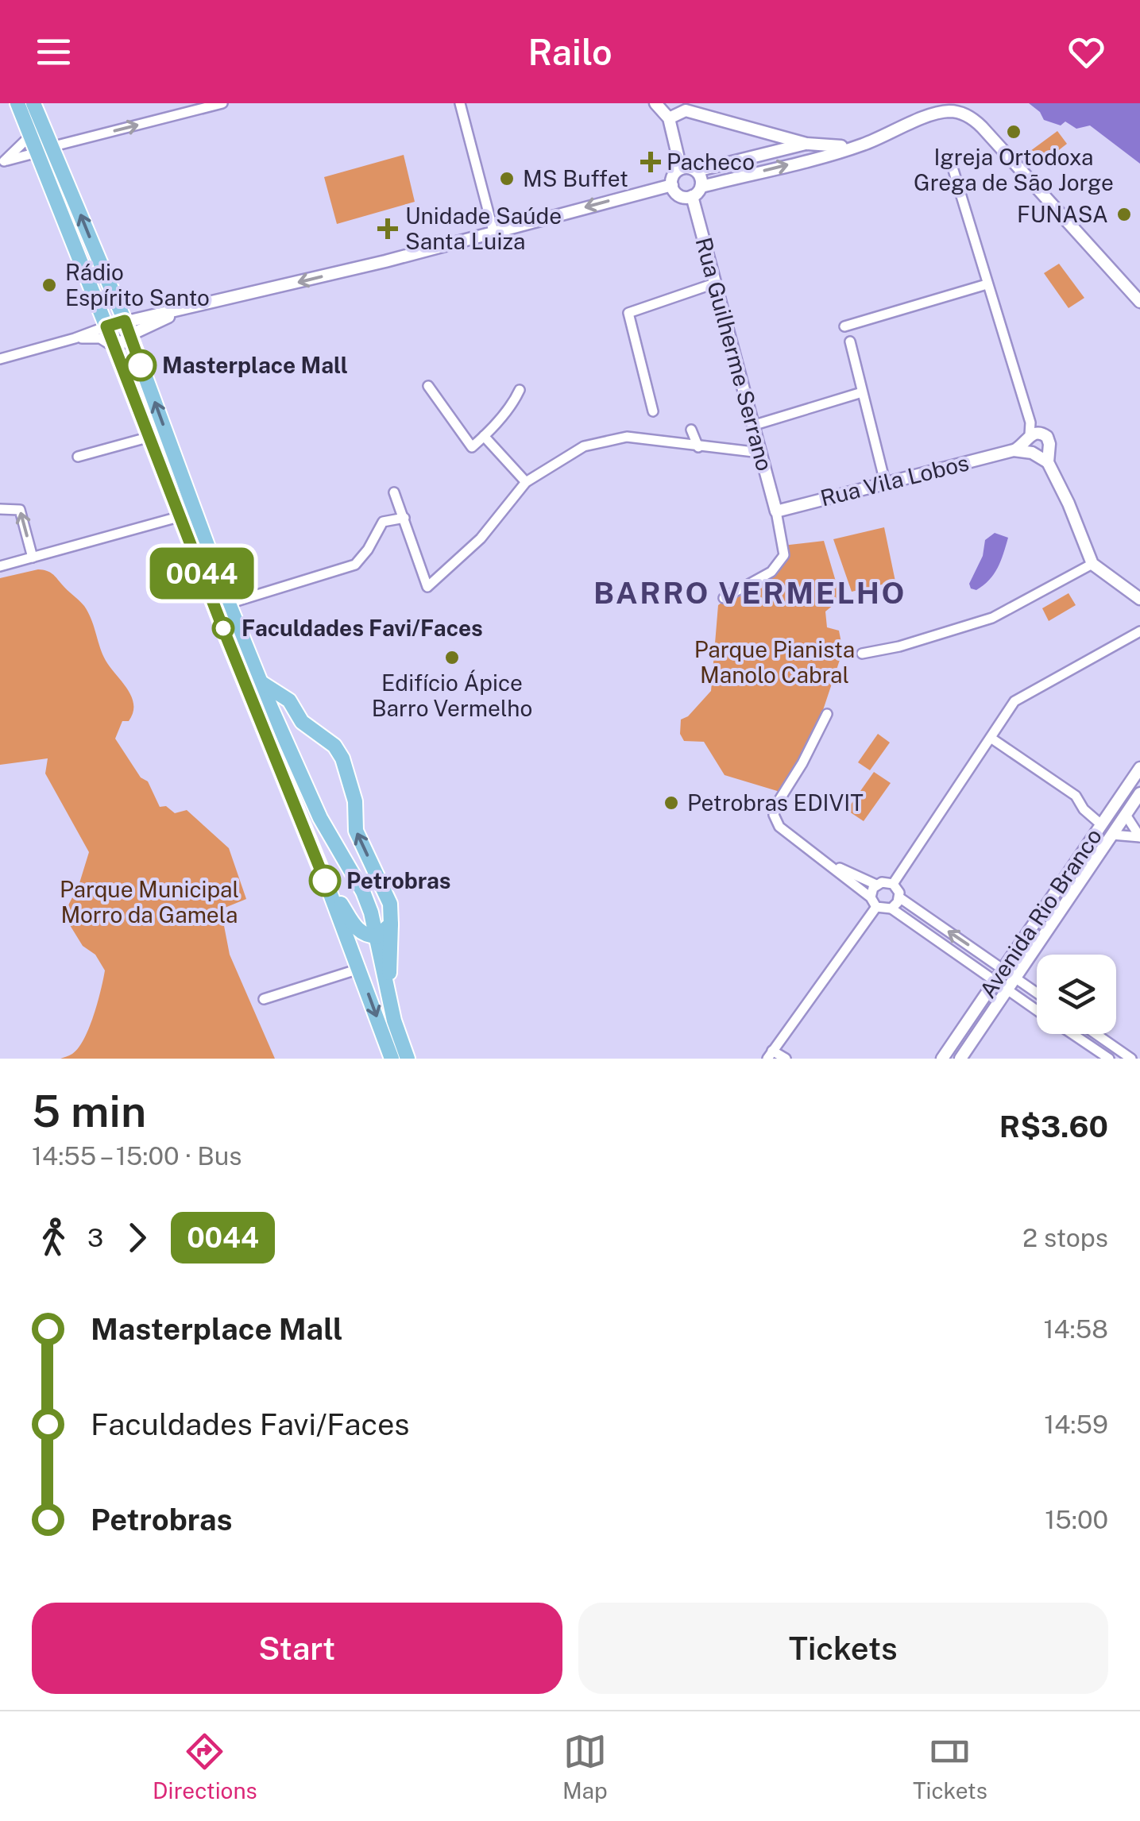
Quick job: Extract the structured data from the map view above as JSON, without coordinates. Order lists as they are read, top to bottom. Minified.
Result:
{"streets":{"street":["Rua Guilherme Serrano","Rua Vila Lobos","Avenida Rio Branco"]},"crossings":[["Rua Guilherme Serrano","Rua Vila Lobos"]],"districts":["BARRO VERMELHO"],"parks":["Parque Pianista Manolo Cabral","Parque Municipal Morro da Gamela"],"places":{"other":["Igreja Ortodoxa Grega de São Jorge","MS Buffet","FUNASA","Rádio Espírito Santo","Masterplace Mall","Faculdades Favi/Faces","Edifício Ápice Barro Vermelho","Petrobras EDIVIT","Petrobras"],"health":["Pacheco","Unidade Saúde Santa Luiza"]},"lines":["bus line 0044"],"page":{"header":"Railo","on_map":"0044","heading":["5 min","14:55 – 15:00 · Bus","R$3.60"],"legs":["3","0044","2 stops"],"list":[{"name":"Masterplace Mall","value":"14:58"},{"name":"Faculdades Favi/Faces","value":"14:59"},{"name":"Petrobras","value":"15:00"}],"buttons":["Start","Tickets"],"tabs":["Directions","Map","Tickets"]}}
